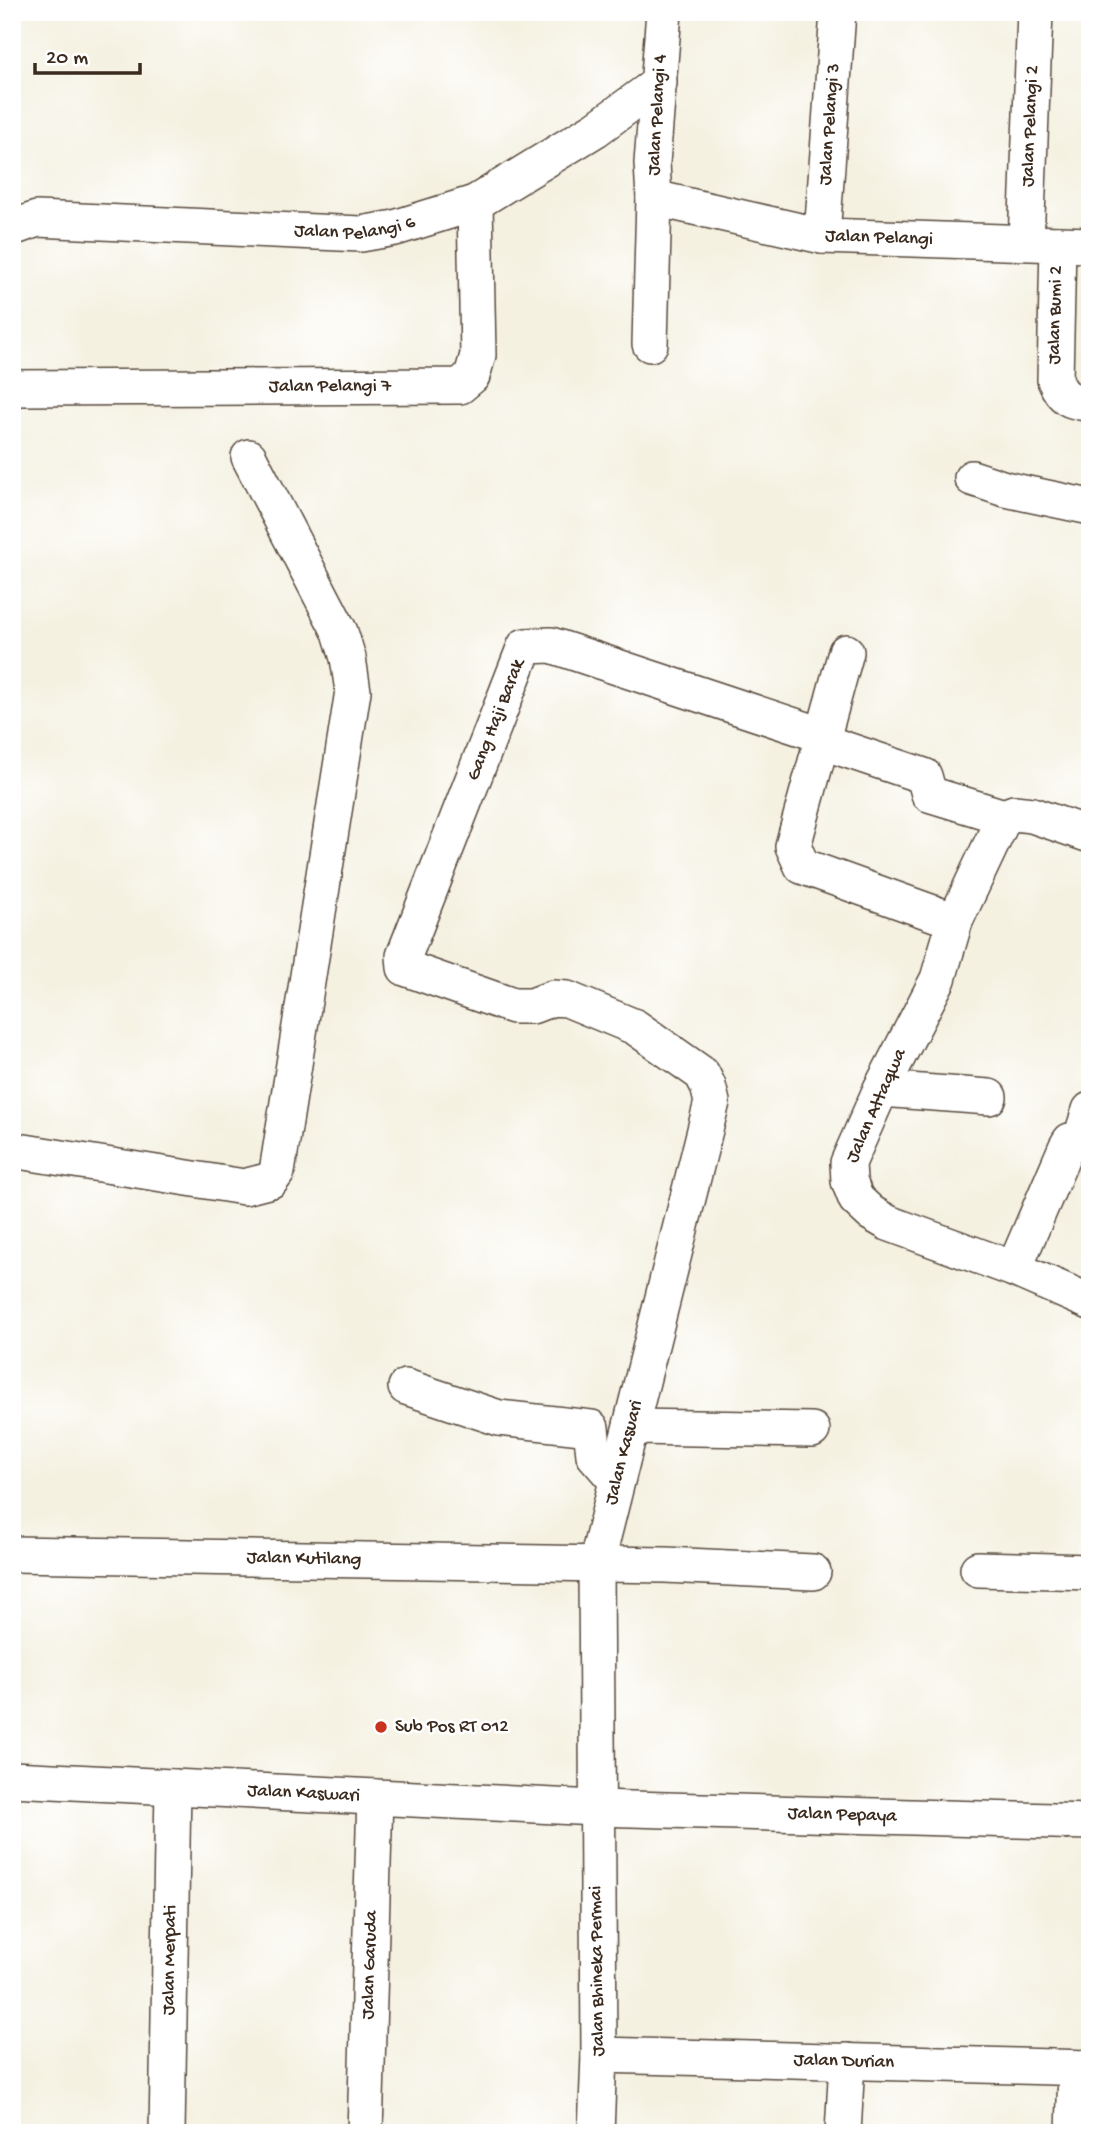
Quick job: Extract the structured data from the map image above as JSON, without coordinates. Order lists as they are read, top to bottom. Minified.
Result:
{"streets":{"street":["Jalan Pelangi 4","Jalan Pelangi 3","Jalan Pelangi 2","Jalan Pelangi 6","Jalan Pelangi","Jalan Bumi 2","Jalan Pelangi 7","Gang Haji Barak","Jalan Attaqwa","Jalan Kasuari","Jalan Kutilang","Jalan Kaswari","Jalan Pepaya","Jalan Merpati","Jalan Garuda","Jalan Bhineka Permai","Jalan Durian"]},"crossings":[["Jalan Pelangi 4","Jalan Pelangi 6"],["Jalan Pelangi 4","Jalan Pelangi"],["Jalan Pelangi 3","Jalan Pelangi"],["Jalan Pelangi 2","Jalan Pelangi"],["Jalan Pelangi 2","Jalan Bumi 2"],["Jalan Pelangi 6","Jalan Pelangi 7"],["Jalan Pelangi","Jalan Bumi 2"],["Gang Haji Barak","Jalan Kasuari"],["Jalan Kasuari","Jalan Kutilang"],["Jalan Kasuari","Jalan Kaswari"],["Jalan Kasuari","Jalan Pepaya"],["Jalan Kasuari","Jalan Bhineka Permai"],["Jalan Kaswari","Jalan Pepaya"],["Jalan Kaswari","Jalan Merpati"],["Jalan Kaswari","Jalan Garuda"],["Jalan Kaswari","Jalan Bhineka Permai"],["Jalan Pepaya","Jalan Bhineka Permai"],["Jalan Bhineka Permai","Jalan Durian"]],"places":["Sub Pos RT 012"],"scale_bar":"20 m"}
